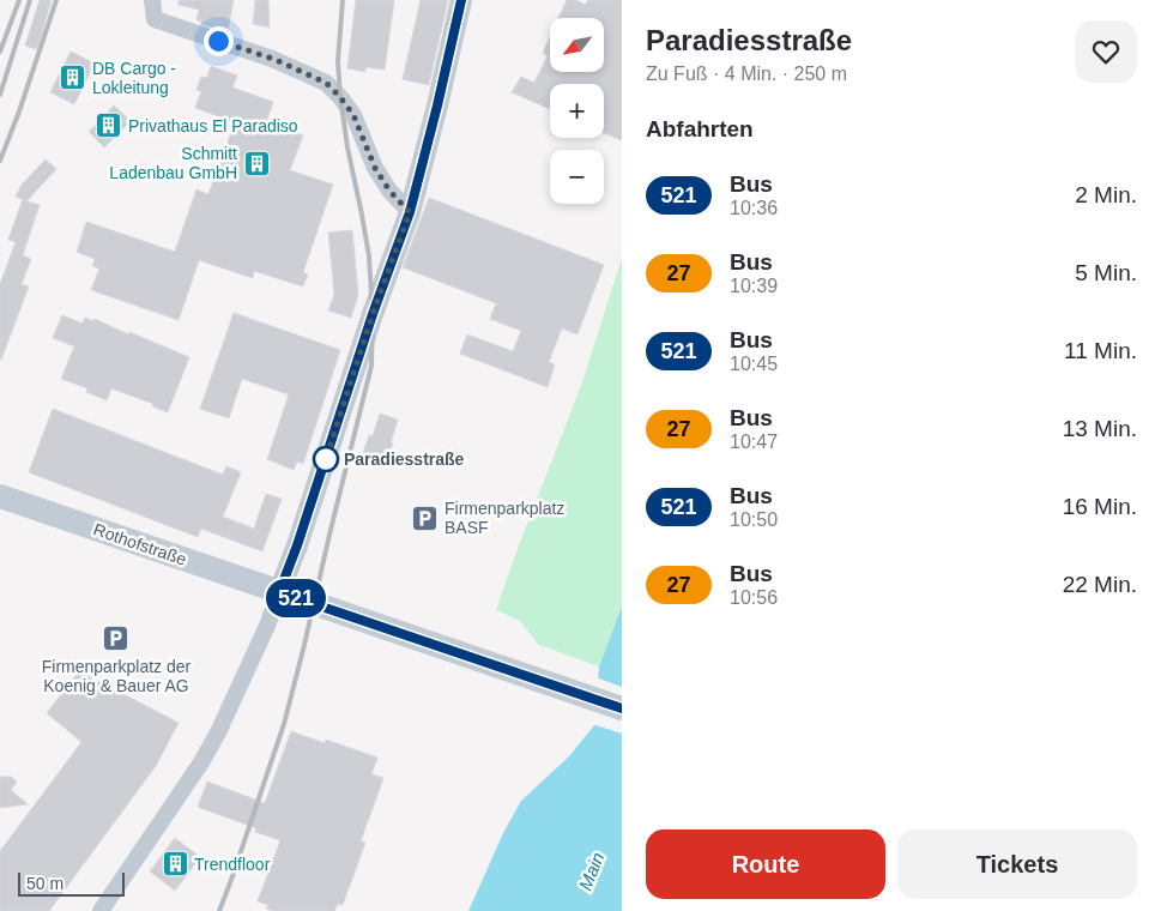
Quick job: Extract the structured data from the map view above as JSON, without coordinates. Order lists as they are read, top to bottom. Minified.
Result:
{"streets":{"main road":["Rothofstraße"]},"water":["Main"],"places":{"building":["DB Cargo - Lokleitung","Privathaus El Paradiso","Schmitt Ladenbau GmbH","Trendfloor"],"other":["Paradiesstraße"],"parking":["Firmenparkplatz BASF","Firmenparkplatz der Koenig & Bauer AG"]},"lines":["bus line 521"],"scale_bar":"50 m","north":"bottom left","page":{"on_map":"521","heading":[["Paradiesstraße","Zu Fuß · 4 Min. · 250 m"],"Abfahrten"],"map_buttons":["+","−"],"list":[{"mark":"521","name":"Bus","note":"10:36","value":"2 Min."},{"mark":"27","name":"Bus","note":"10:39","value":"5 Min."},{"mark":"521","name":"Bus","note":"10:45","value":"11 Min."},{"mark":"27","name":"Bus","note":"10:47","value":"13 Min."},{"mark":"521","name":"Bus","note":"10:50","value":"16 Min."},{"mark":"27","name":"Bus","note":"10:56","value":"22 Min."}],"buttons":["Route","Tickets"],"scale":"50 m"}}
